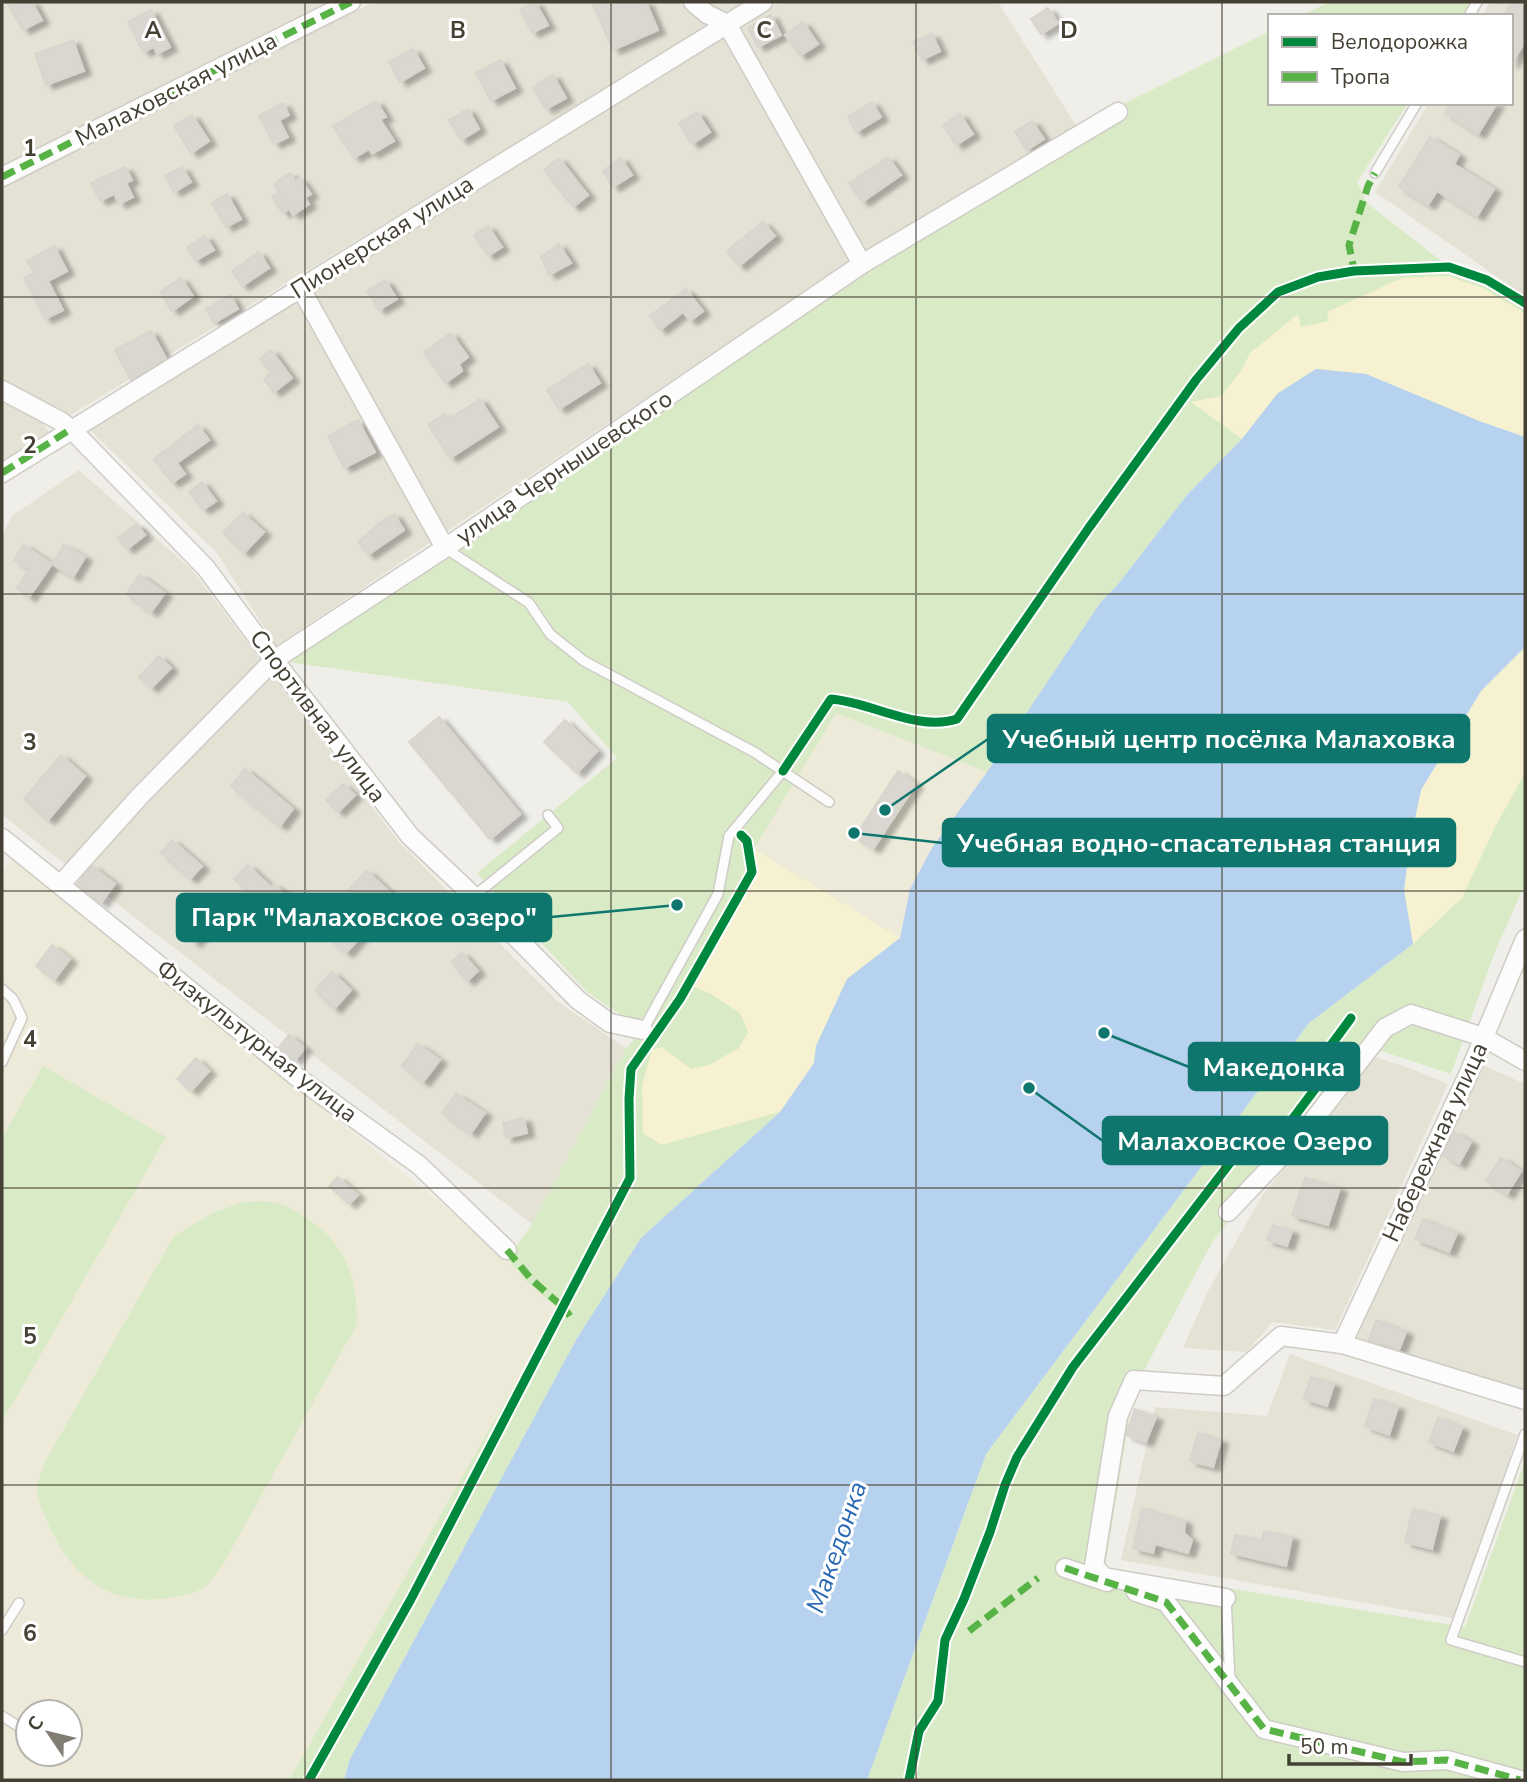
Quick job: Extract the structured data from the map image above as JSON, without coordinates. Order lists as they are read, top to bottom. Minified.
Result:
{"streets":{"street":["Малаховская улица","Пионерская улица","улица Чернышевского","Спортивная улица","Физкультурная улица","Набережная улица"]},"crossings":[["Пионерская улица","Спортивная улица"],["улица Чернышевского","Спортивная улица"],["улица Чернышевского","Физкультурная улица"]],"water":["Македонка"],"places":["Учебный центр посёлка Малаховка","Учебная водно-спасательная станция","Парк \"Малаховское озеро\"","Македонка","Малаховское Озеро"],"legend":["Велодорожка","Тропа"],"scale_bar":"50 m","north":"top left","grid":{"columns":["A","B","C","D"],"rows":["1","2","3","4","5","6"]}}
